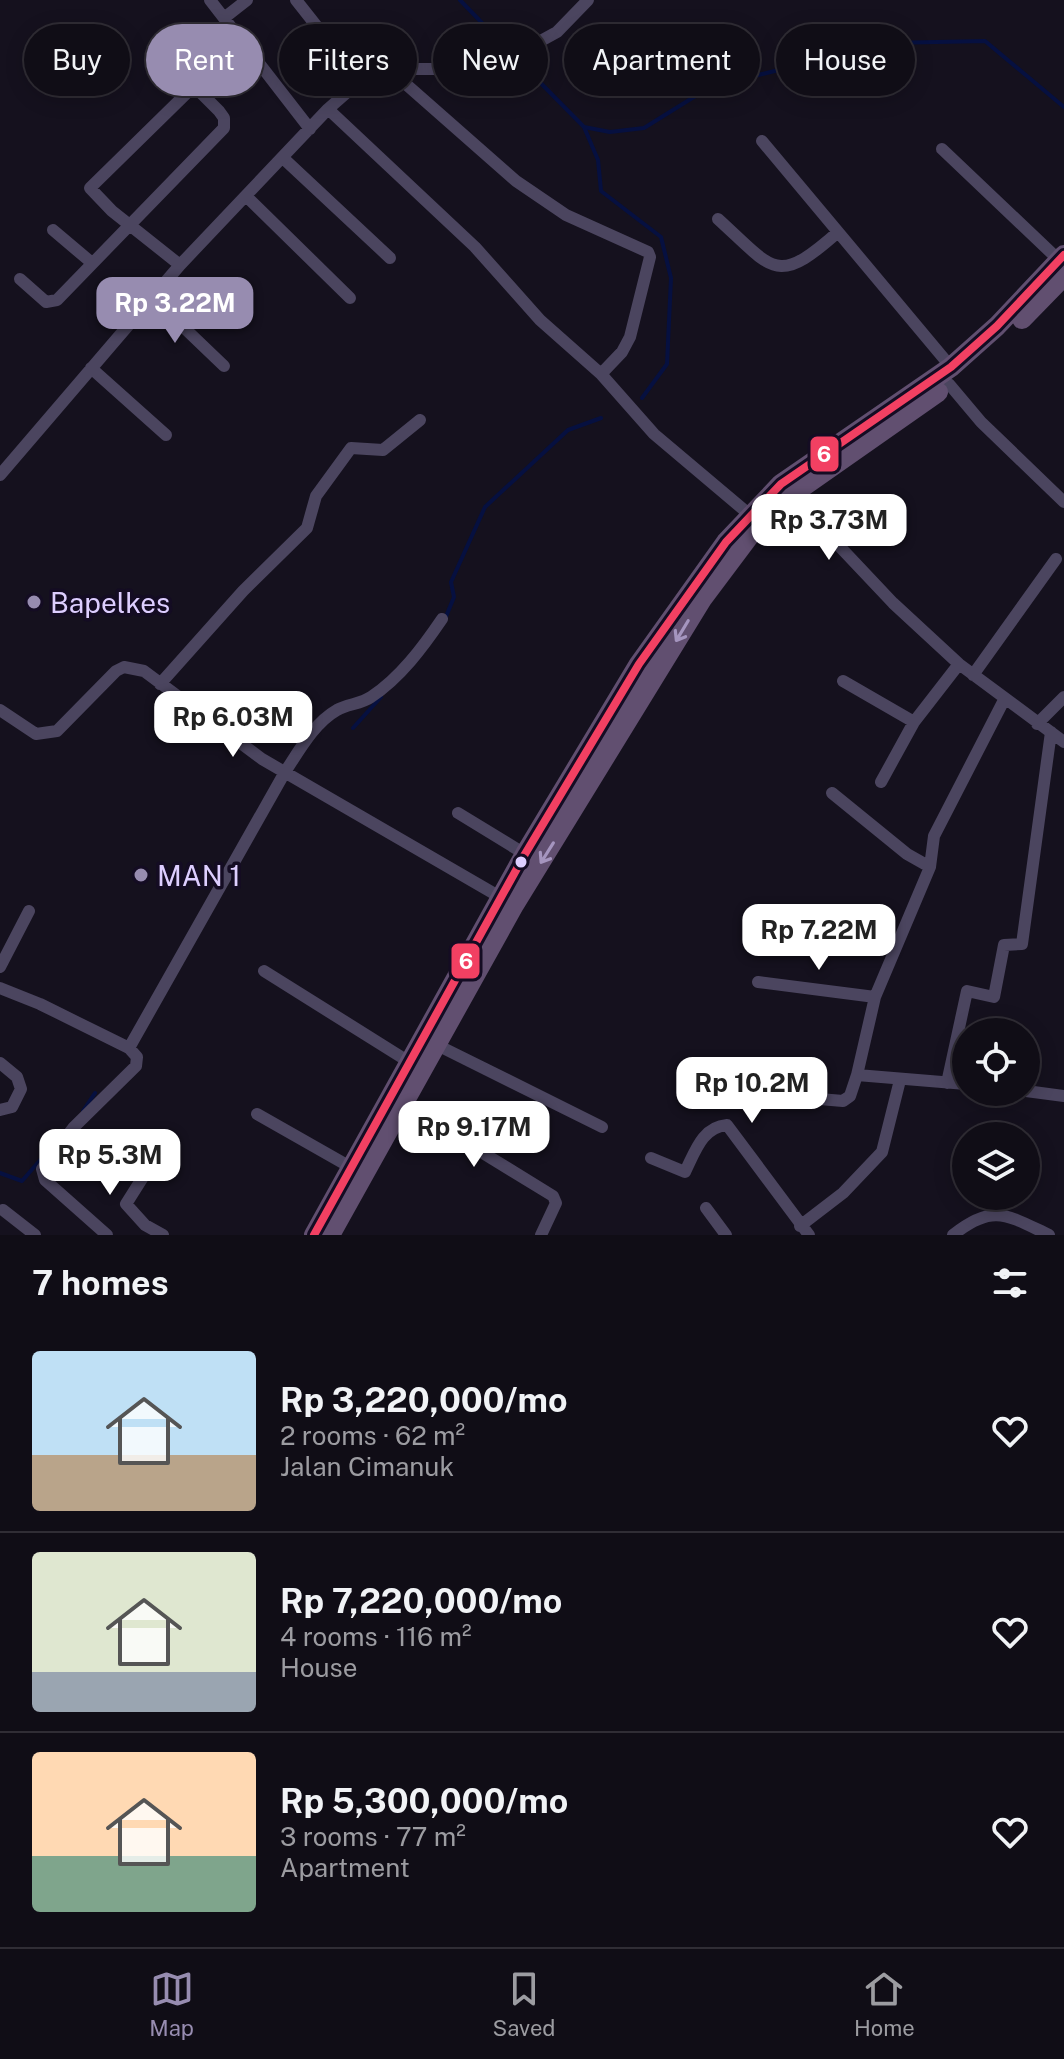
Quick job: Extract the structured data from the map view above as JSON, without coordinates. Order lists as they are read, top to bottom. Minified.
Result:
{"places":["Bapelkes","MAN 1"],"lines":["transit line 6"],"page":{"chip":["Buy","Rent","Filters","New","Apartment","House"],"price":["Rp 3.22M","Rp 3.73M","Rp 6.03M","Rp 7.22M","Rp 10.2M","Rp 9.17M","Rp 5.3M"],"heading":"7 homes","list":[{"name":"Rp 3,220,000/mo","note":"2 rooms · 62 m² · Jalan Cimanuk"},{"name":"Rp 7,220,000/mo","note":"4 rooms · 116 m² · House"},{"name":"Rp 5,300,000/mo","note":"3 rooms · 77 m² · Apartment"}],"tabs":["Map","Saved","Home"]}}
